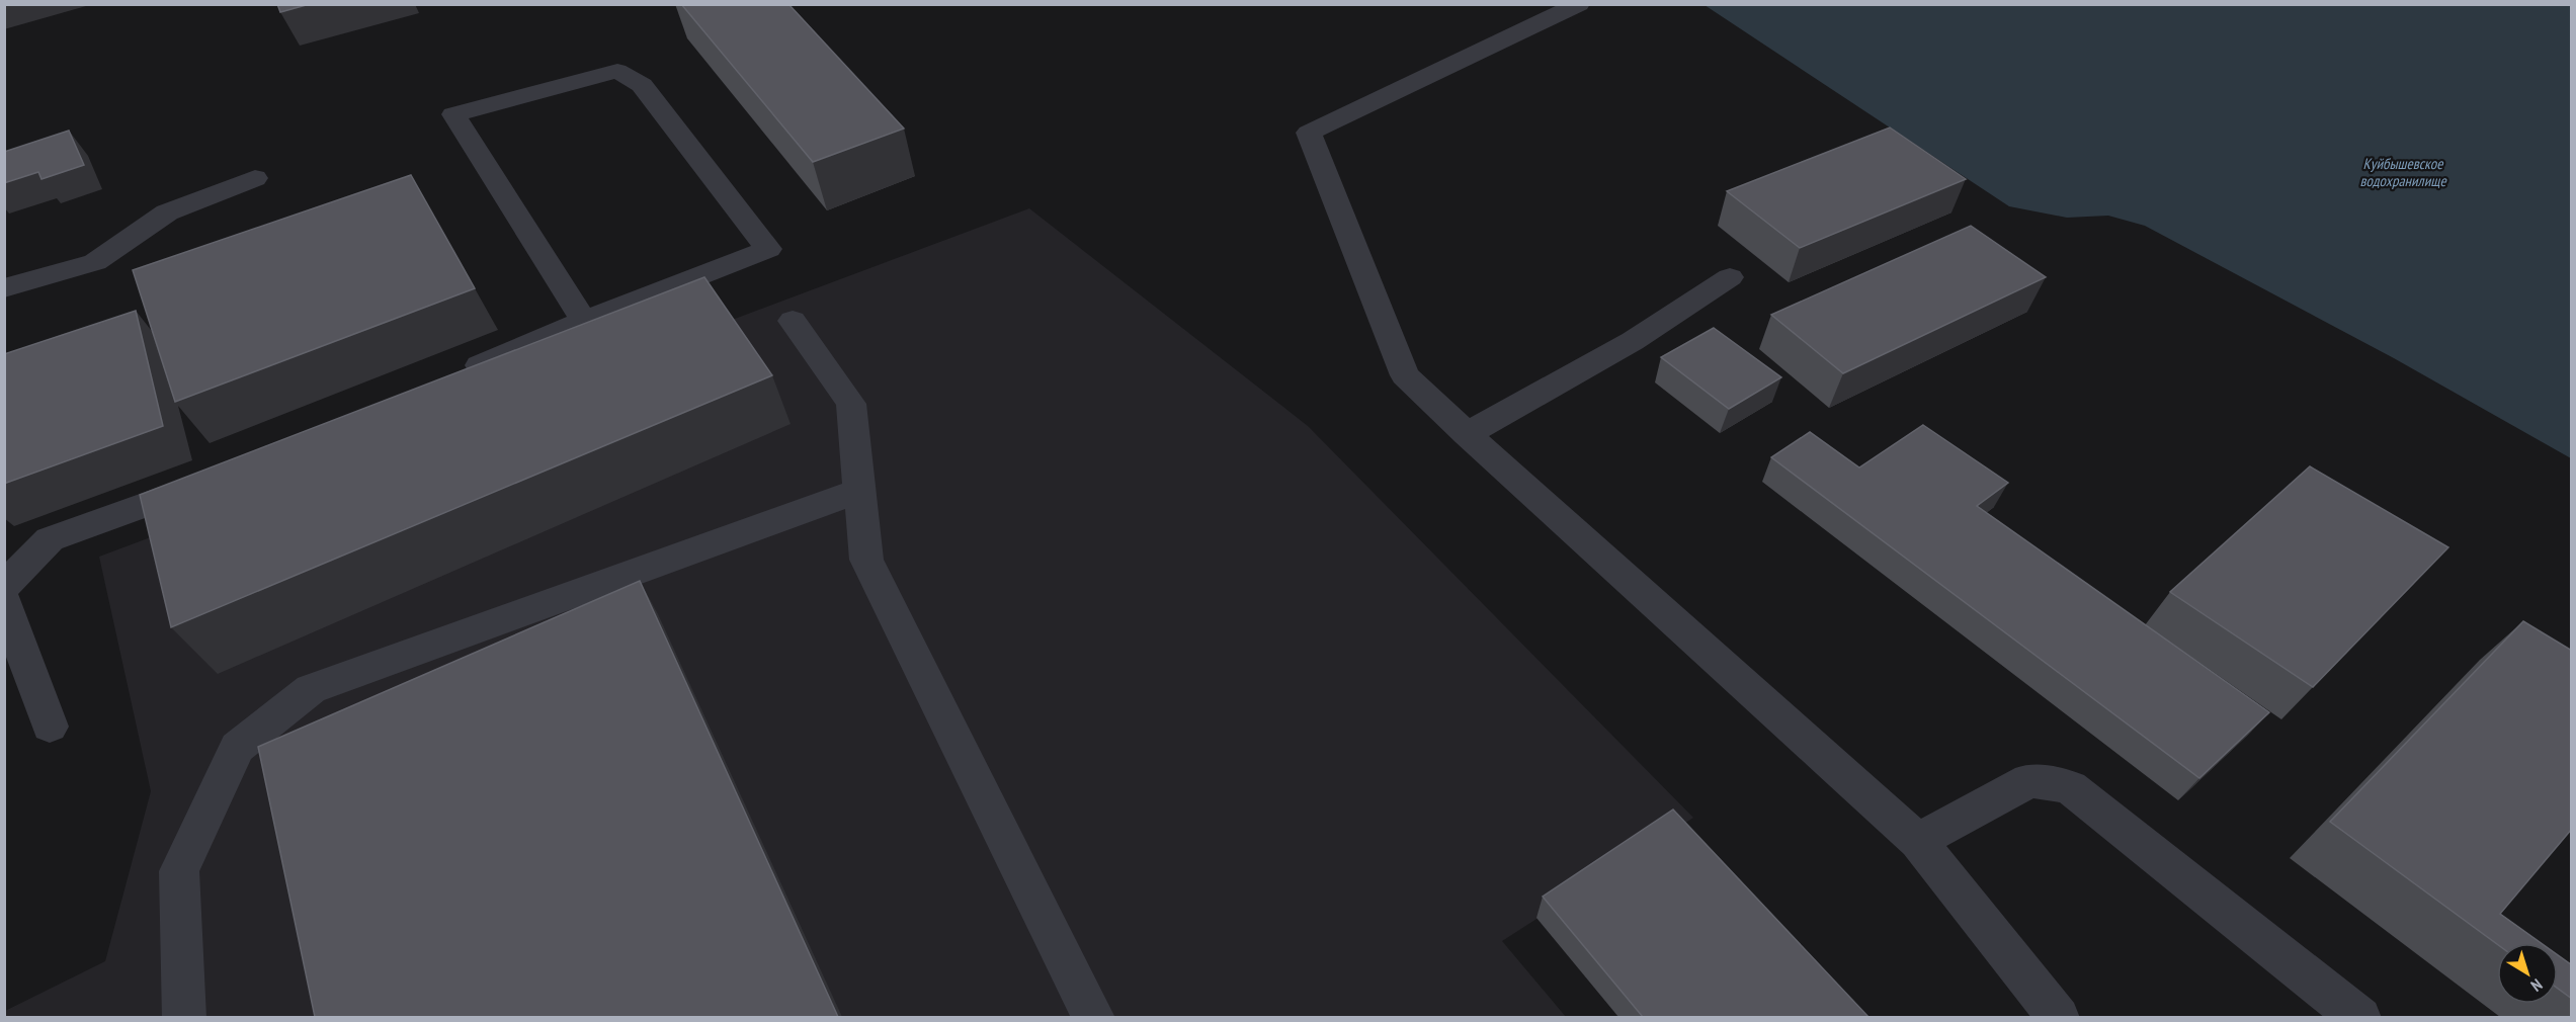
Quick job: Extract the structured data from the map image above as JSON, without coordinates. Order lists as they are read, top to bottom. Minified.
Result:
{"water":["Куйбышевское водохранилище"],"north":"bottom right"}
